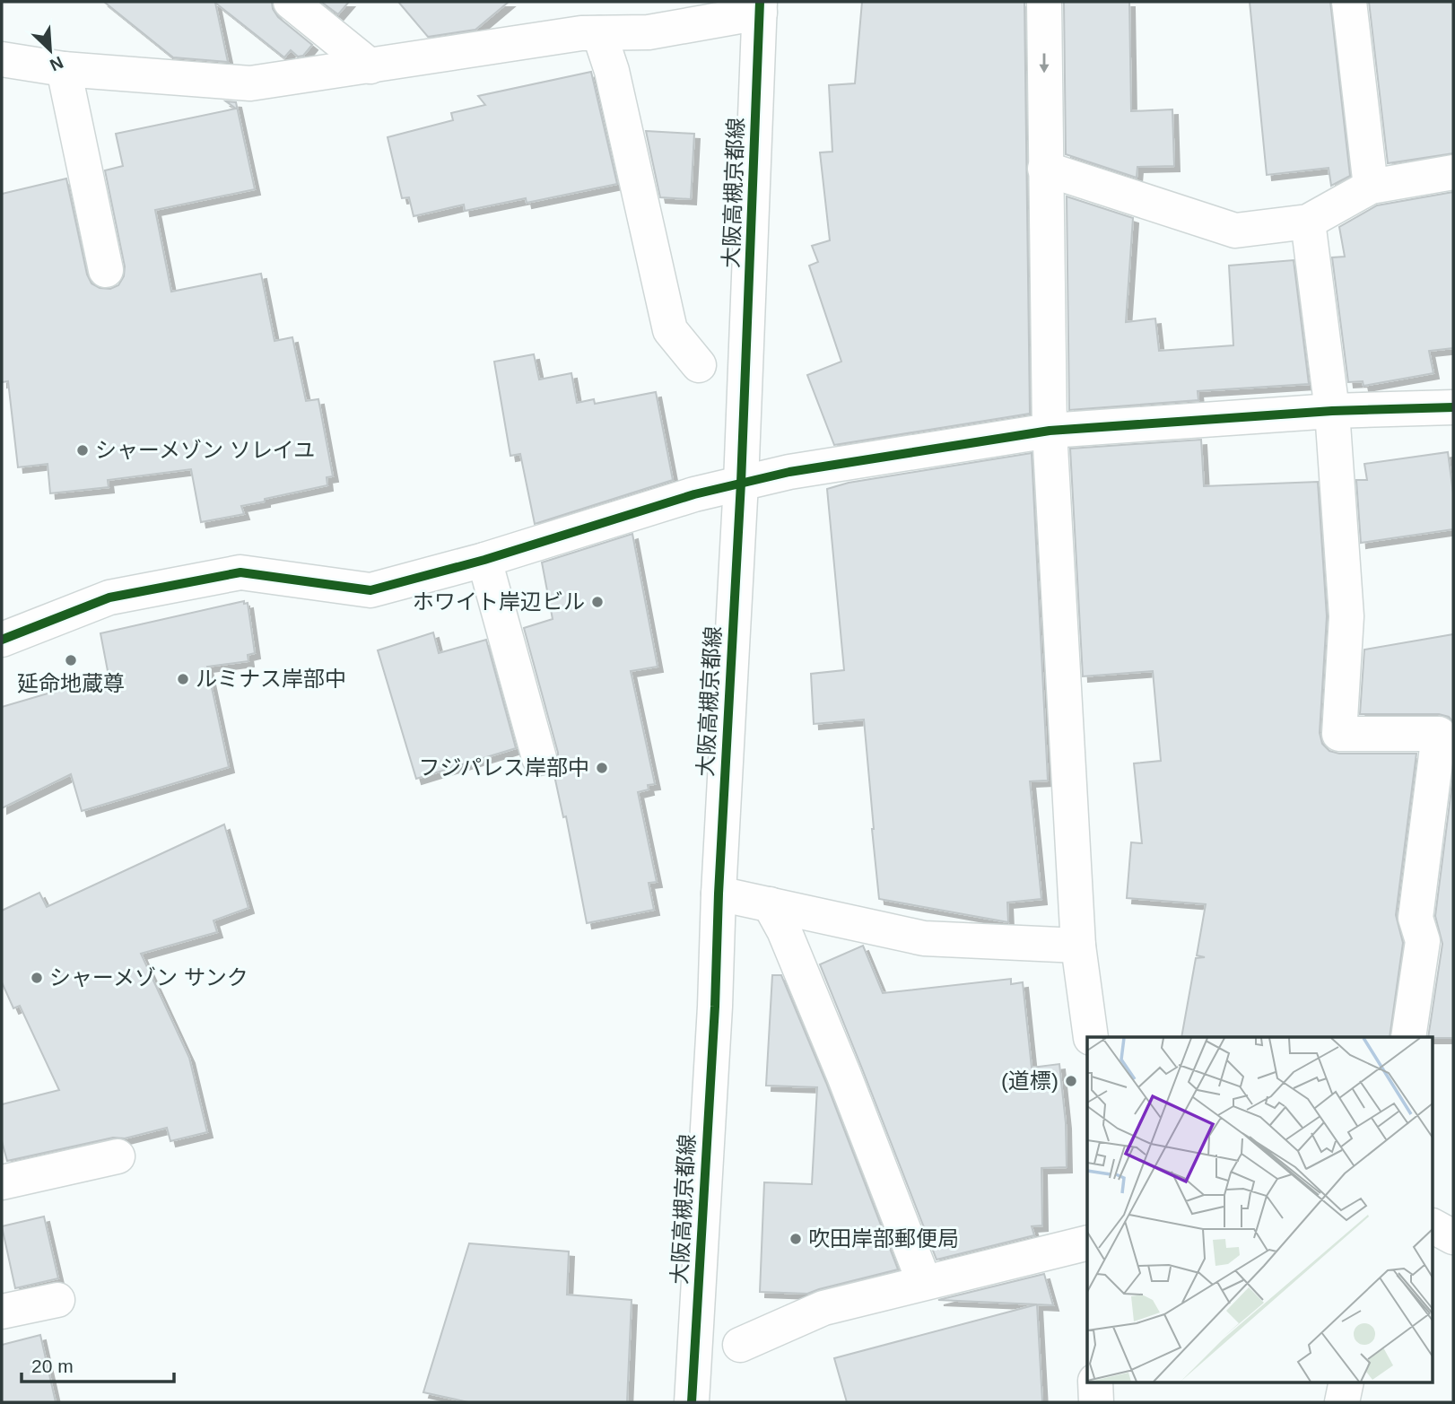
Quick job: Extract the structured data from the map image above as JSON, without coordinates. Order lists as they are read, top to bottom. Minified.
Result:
{"streets":{"street":["大阪高槻京都線"]},"places":["シャーメゾン ソレイユ","ホワイト岸辺ビル","延命地蔵尊","ルミナス岸部中","フジパレス岸部中","シャーメゾン サンク","(道標)","吹田岸部郵便局"],"scale_bar":"20 m","north":"bottom right"}
